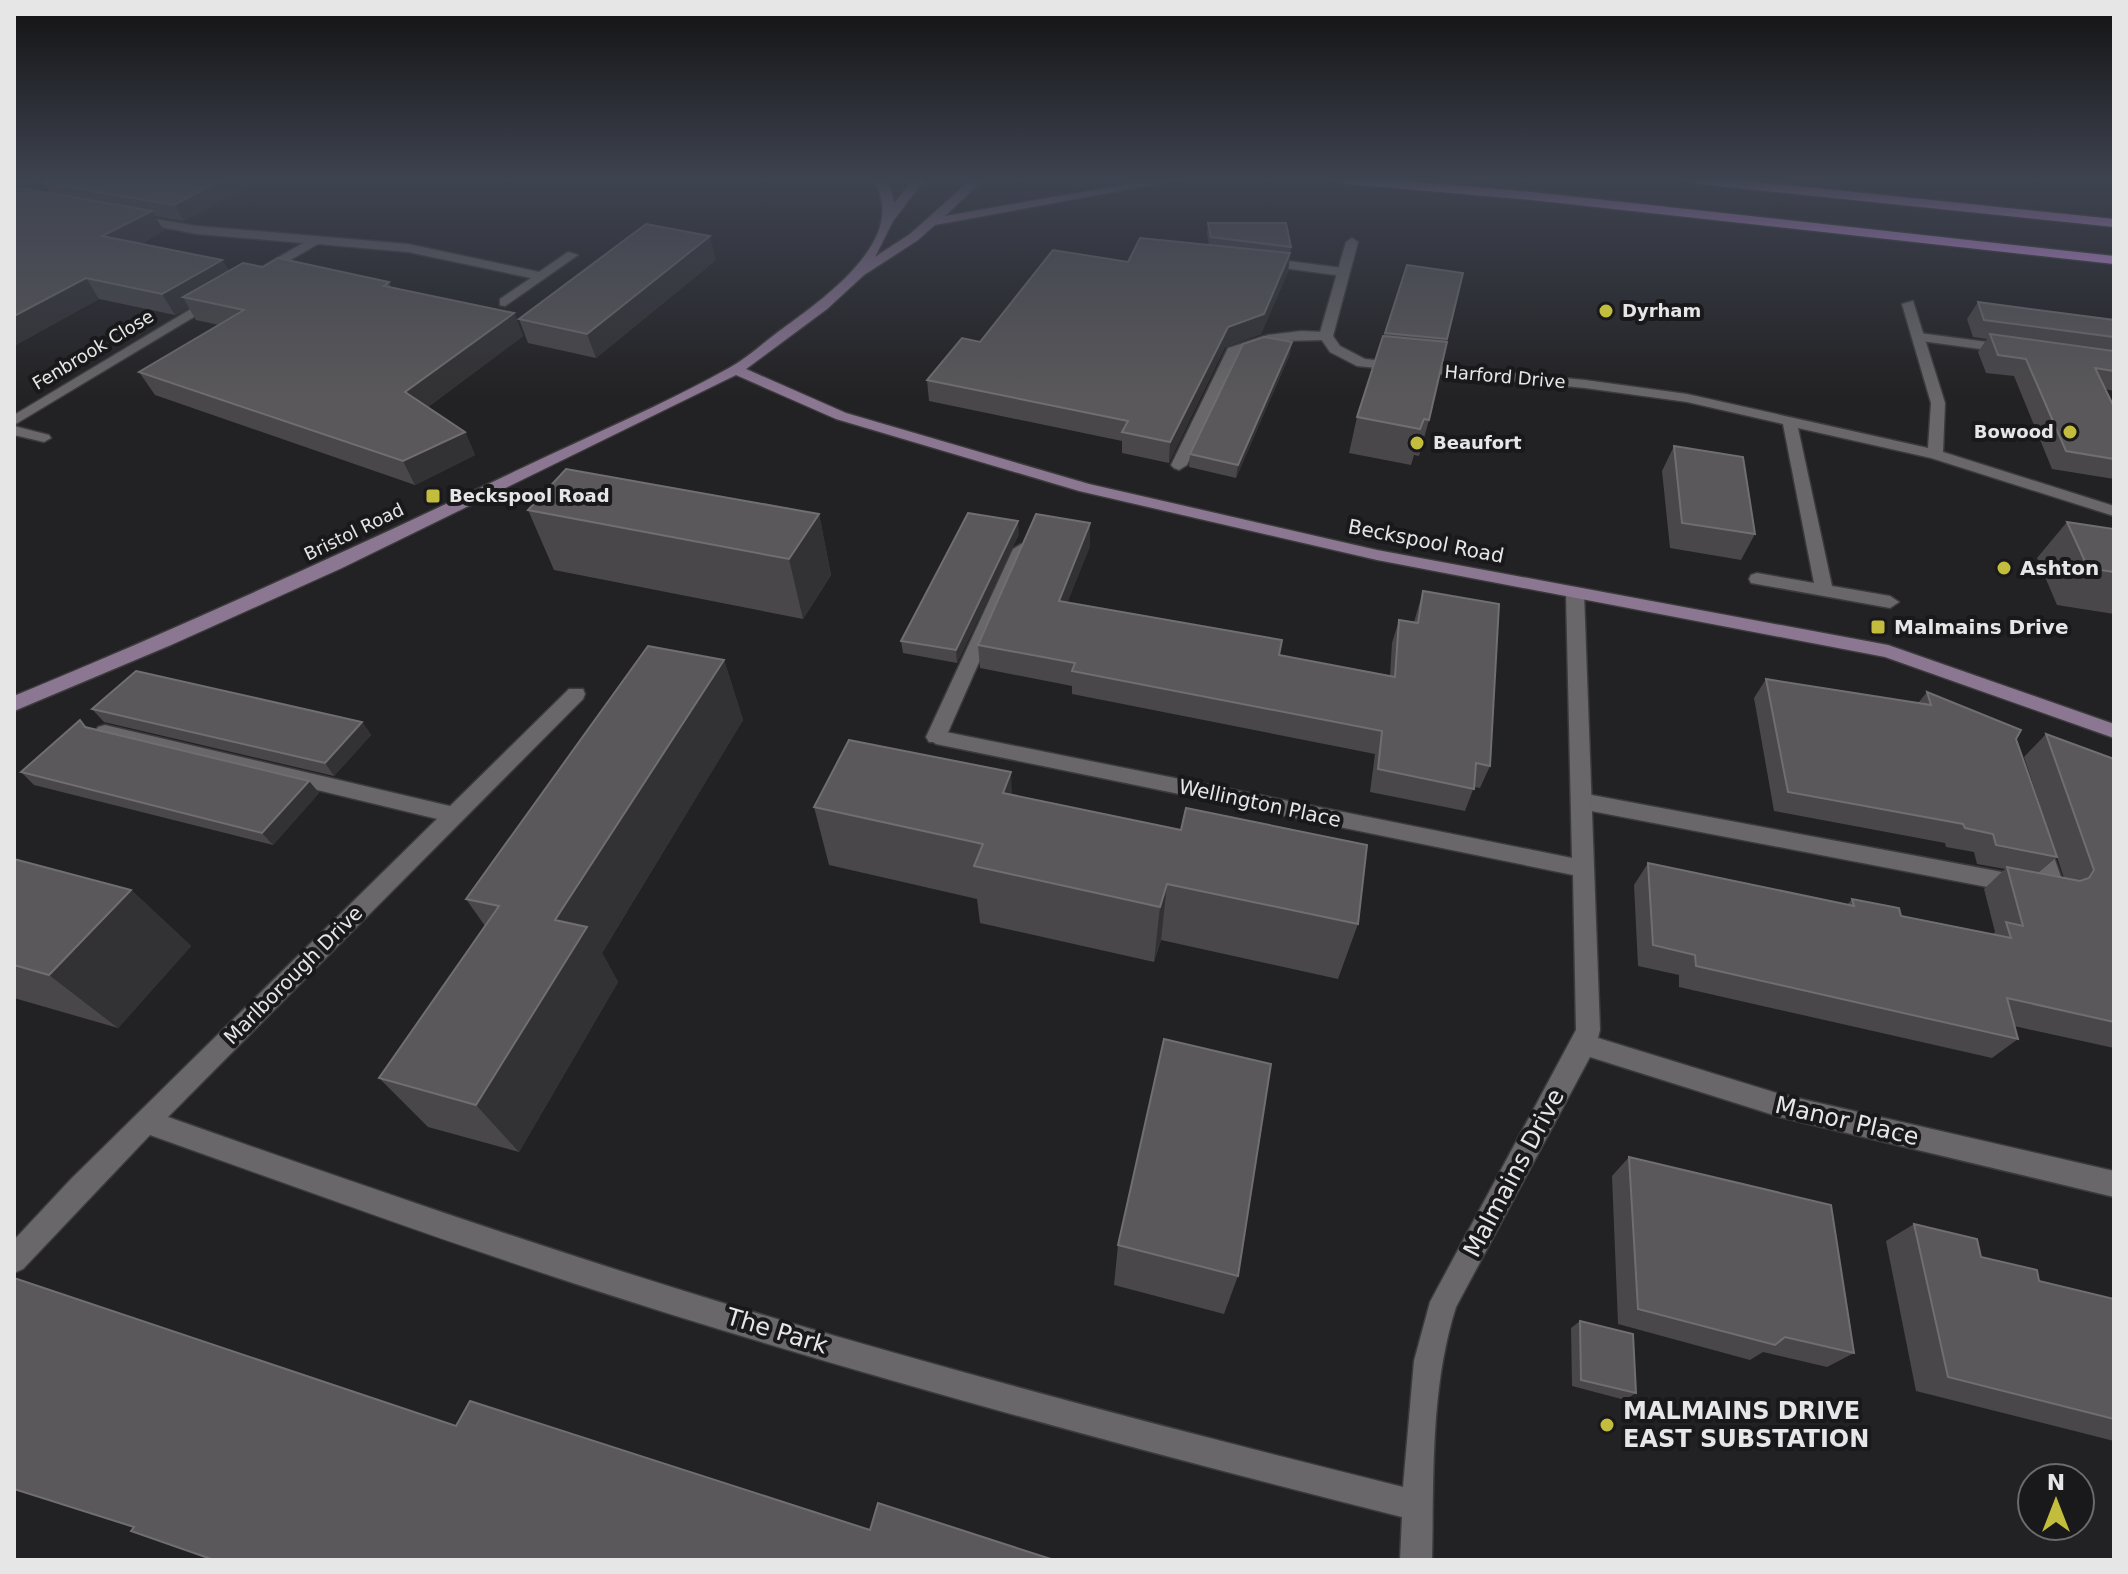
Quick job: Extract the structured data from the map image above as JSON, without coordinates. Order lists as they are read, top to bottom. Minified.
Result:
{"streets":{"main road":["Bristol Road","Beckspool Road"],"street":["Fenbrook Close","Harford Drive","Wellington Place","Marlborough Drive","Manor Place","Malmains Drive","The Park"]},"crossings":[["Bristol Road","Beckspool Road"],["Beckspool Road","Malmains Drive"],["Wellington Place","Malmains Drive"],["Marlborough Drive","The Park"],["Manor Place","Malmains Drive"],["Malmains Drive","The Park"]],"places":{"other":["Dyrham","Bowood","Beaufort","Ashton","MALMAINS DRIVE EAST SUBSTATION"],"transit":["Beckspool Road","Malmains Drive"]},"north":"top"}
